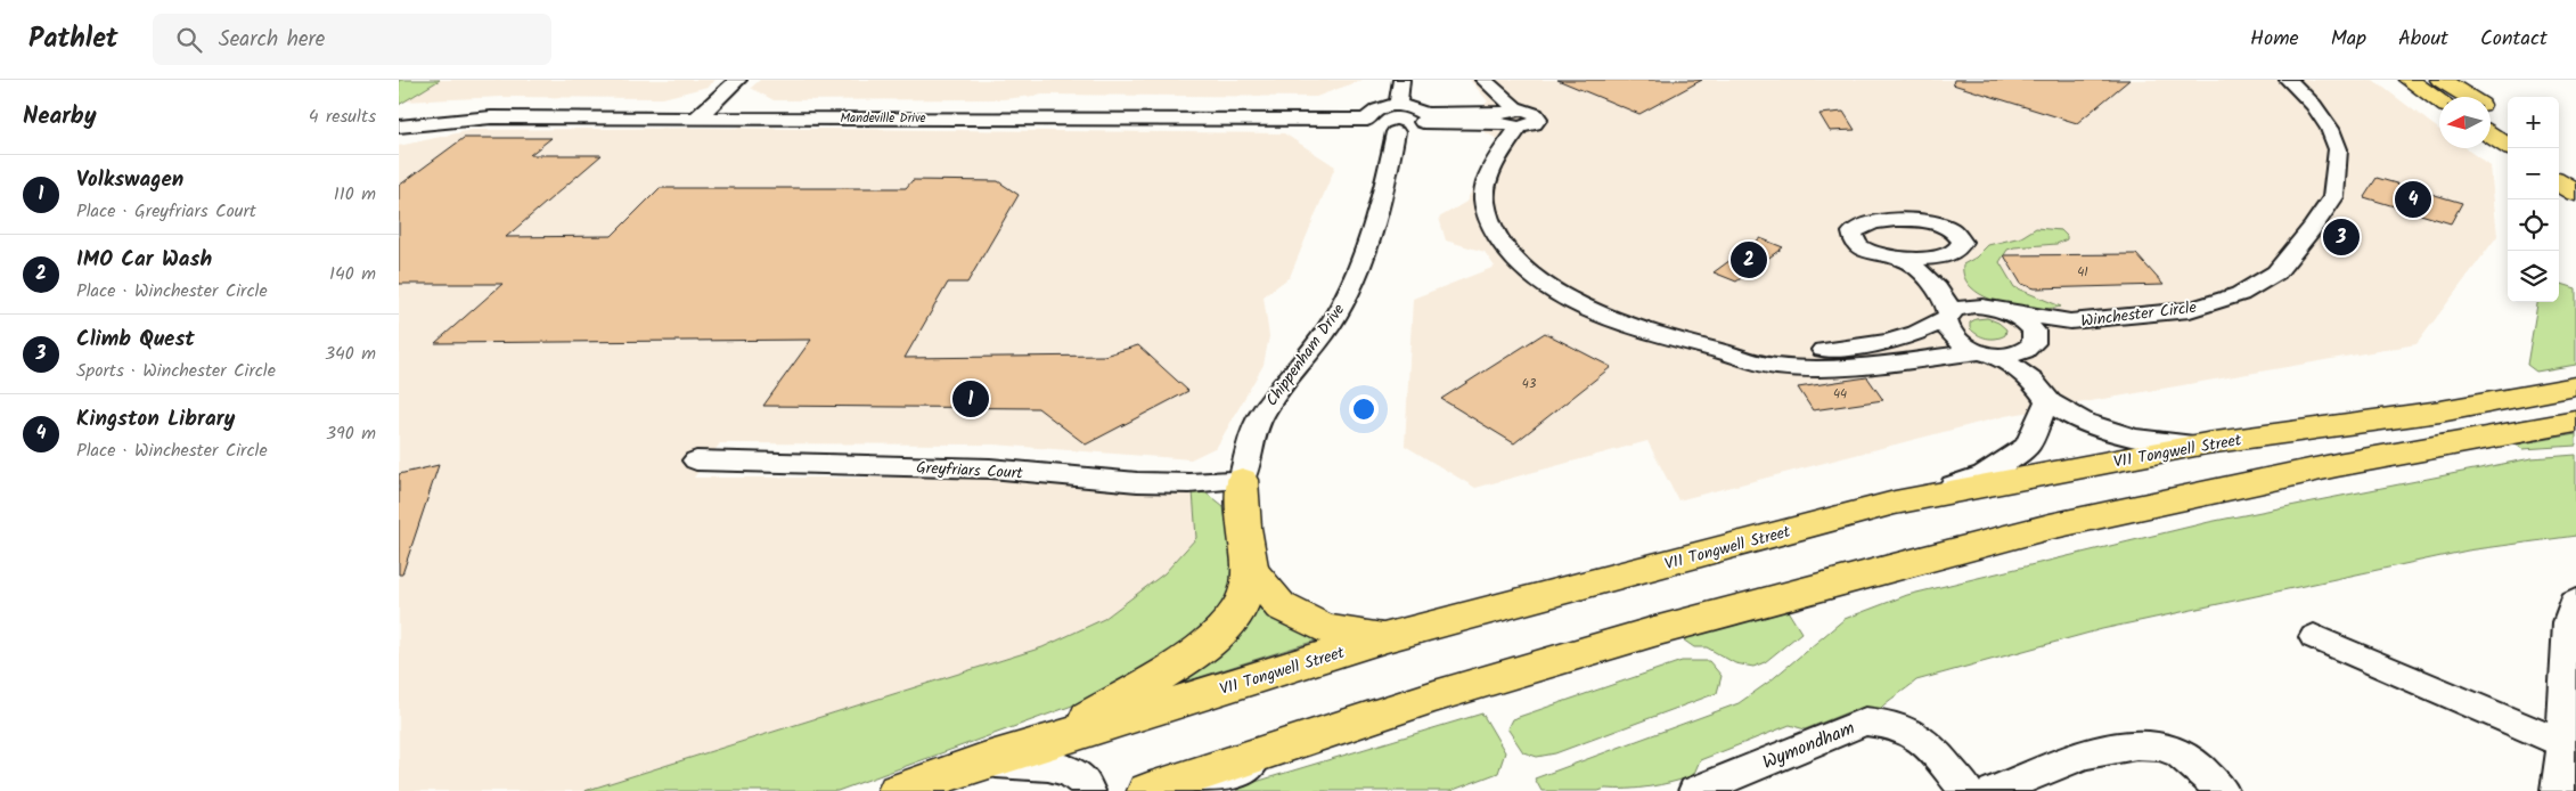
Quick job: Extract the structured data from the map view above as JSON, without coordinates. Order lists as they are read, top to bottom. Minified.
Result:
{"streets":{"highway":["V11 Tongwell Street"],"street":["Mandeville Drive","Winchester Circle","Chippenham Drive","Greyfriars Court","Wymondham"]},"crossings":[["Chippenham Drive","Greyfriars Court"]],"house_numbers":["41","43","44"],"north":"left","page":{"header":"Pathlet","search":"Search here","nav":["Home","Map","About","Contact"],"heading":["Nearby","4 results"],"map_buttons":["+","−"],"list":[{"mark":"1","name":"Volkswagen","note":"Place · Greyfriars Court","value":"110 m"},{"mark":"2","name":"IMO Car Wash","note":"Place · Winchester Circle","value":"140 m"},{"mark":"3","name":"Climb Quest","note":"Sports · Winchester Circle","value":"340 m"},{"mark":"4","name":"Kingston Library","note":"Place · Winchester Circle","value":"390 m"}],"pins":["4","3","2","1"]}}
